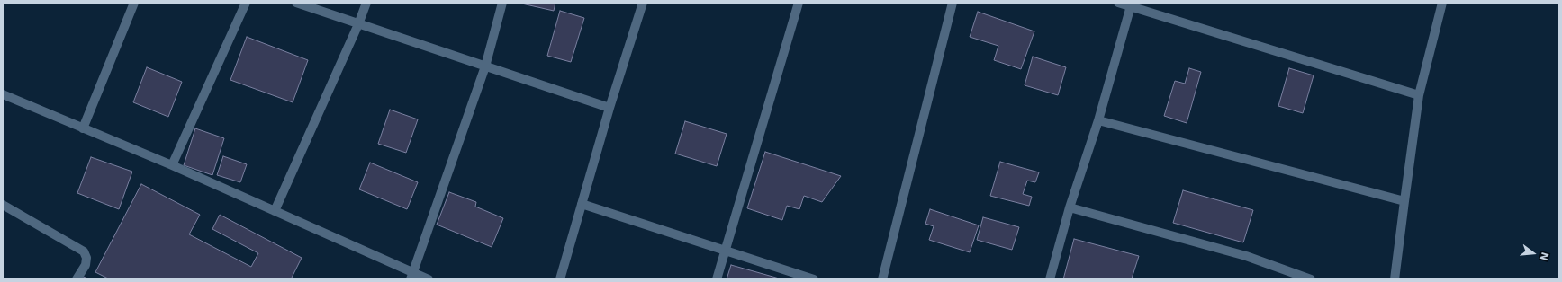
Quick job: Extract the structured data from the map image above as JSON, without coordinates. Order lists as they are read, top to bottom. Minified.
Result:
{"north":"right"}
